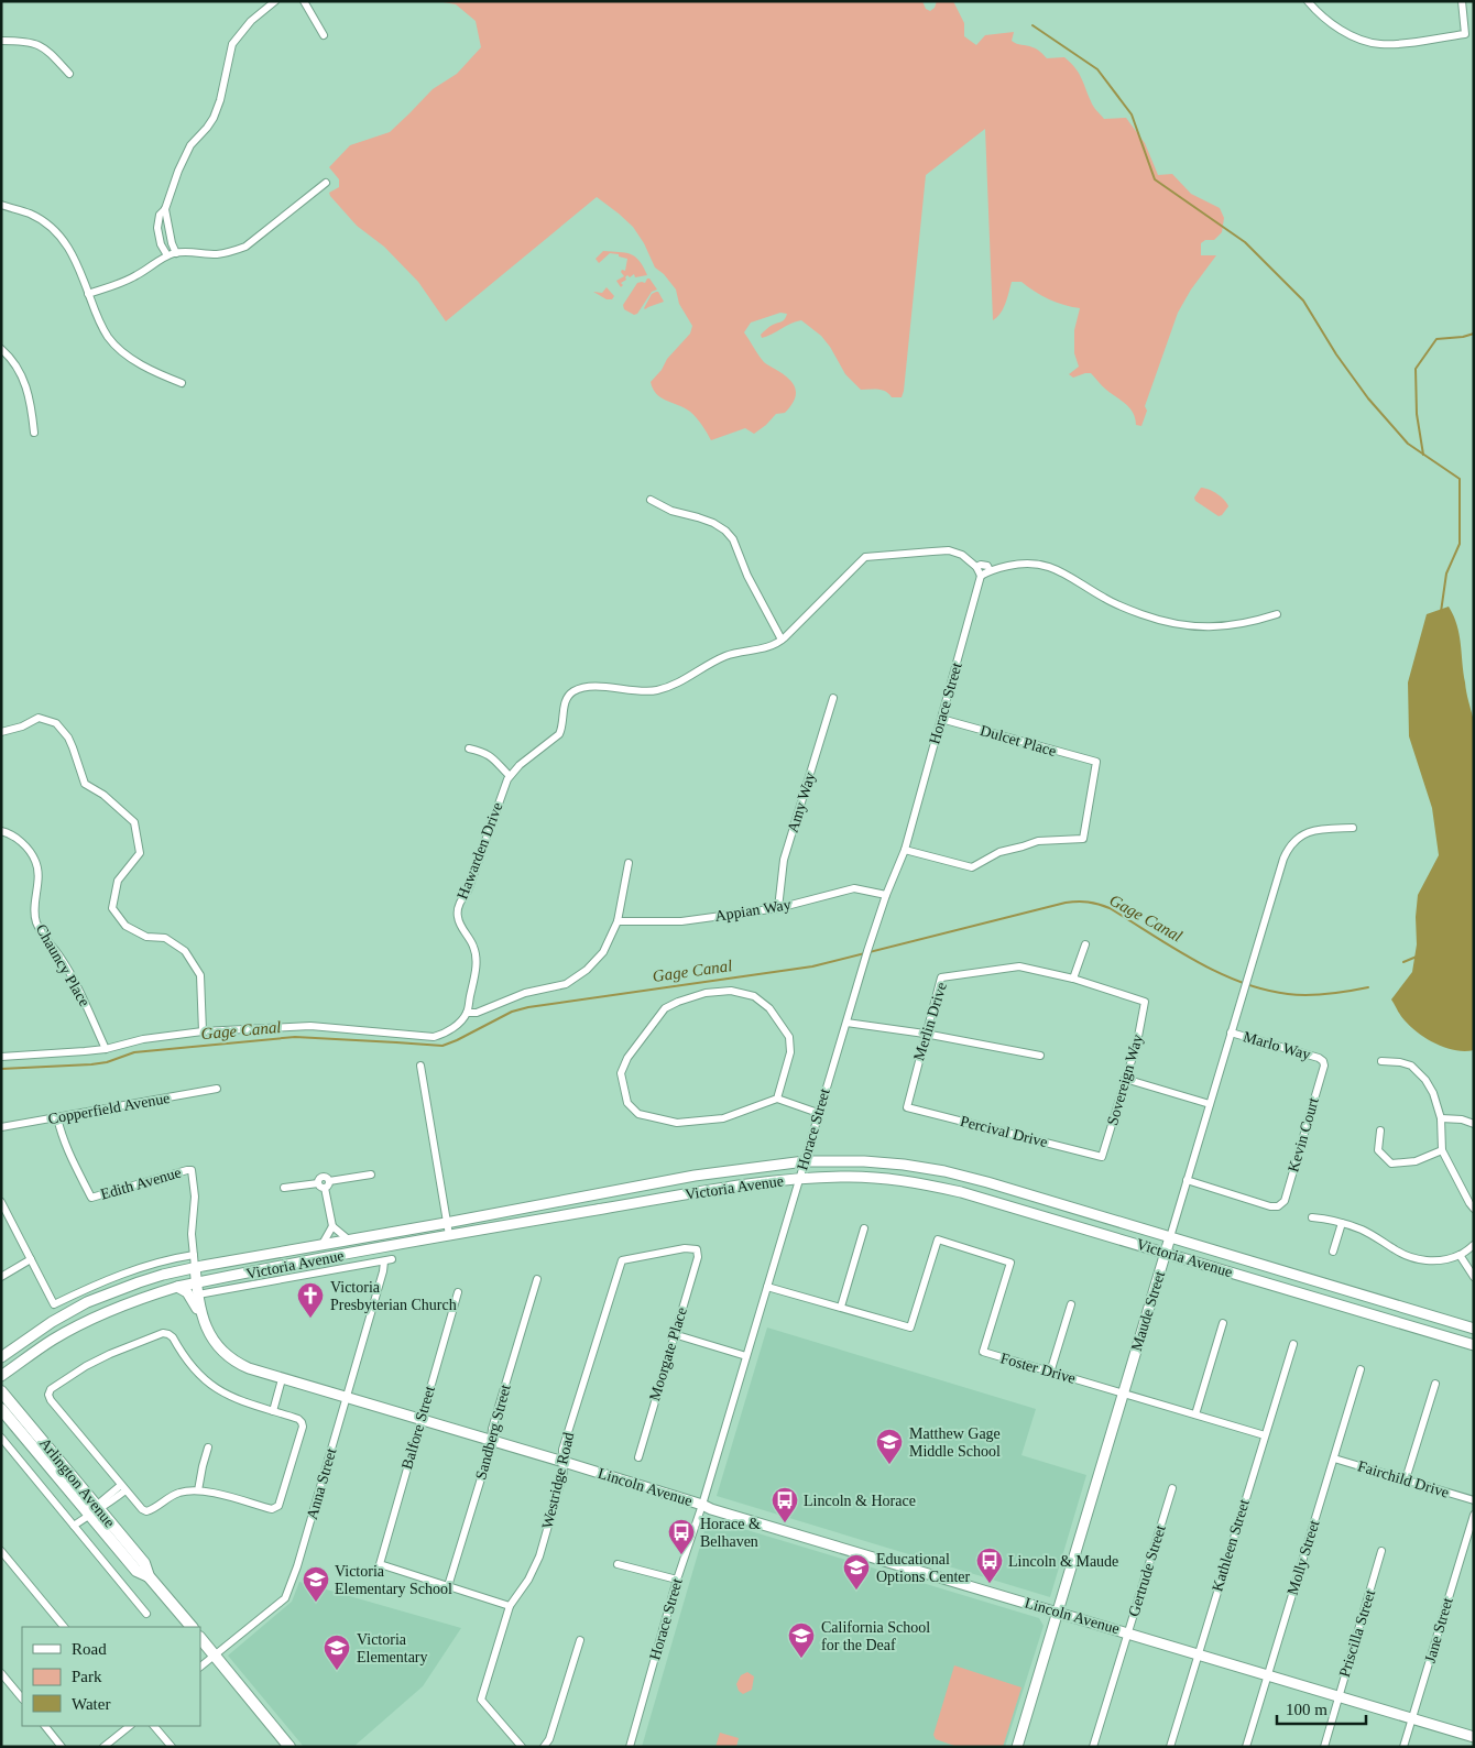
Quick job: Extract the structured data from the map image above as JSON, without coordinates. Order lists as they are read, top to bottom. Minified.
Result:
{"streets":{"main road":["Victoria Avenue","Maude Street","Arlington Avenue","Lincoln Avenue"],"street":["Horace Street","Dulcet Place","Amy Way","Hawarden Drive","Appian Way","Chauncy Place","Merlin Drive","Marlo Way","Sovereign Way","Copperfield Avenue","Percival Drive","Kevin Court","Edith Avenue","Moorgate Place","Foster Drive","Balfore Street","Sandberg Street","Fairchild Drive","Westridge Road","Anna Street","Kathleen Street","Molly Street","Gertrude Street","Jane Street","Priscilla Street"]},"crossings":[["Horace Street","Dulcet Place"],["Horace Street","Hawarden Drive"],["Horace Street","Appian Way"],["Horace Street","Victoria Avenue"],["Horace Street","Foster Drive"],["Horace Street","Lincoln Avenue"],["Amy Way","Appian Way"],["Merlin Drive","Sovereign Way"],["Merlin Drive","Percival Drive"],["Marlo Way","Kevin Court"],["Marlo Way","Maude Street"],["Sovereign Way","Percival Drive"],["Copperfield Avenue","Edith Avenue"],["Kevin Court","Maude Street"],["Edith Avenue","Lincoln Avenue"],["Victoria Avenue","Maude Street"],["Victoria Avenue","Lincoln Avenue"],["Maude Street","Foster Drive"],["Maude Street","Lincoln Avenue"],["Moorgate Place","Westridge Road"],["Foster Drive","Kathleen Street"],["Balfore Street","Sandberg Street"],["Balfore Street","Lincoln Avenue"],["Sandberg Street","Lincoln Avenue"],["Fairchild Drive","Molly Street"],["Westridge Road","Lincoln Avenue"],["Anna Street","Lincoln Avenue"],["Lincoln Avenue","Kathleen Street"],["Lincoln Avenue","Molly Street"],["Lincoln Avenue","Gertrude Street"],["Lincoln Avenue","Jane Street"],["Lincoln Avenue","Priscilla Street"]],"water":["Gage Canal"],"places":{"church":["Victoria Presbyterian Church"],"school or university":["Matthew Gage Middle School","Educational Options Center","Victoria Elementary School","California School for the Deaf","Victoria Elementary"],"bus stop":["Lincoln & Horace","Horace & Belhaven","Lincoln & Maude"]},"legend":["Road","Park","Water"],"scale_bar":"100 m"}
